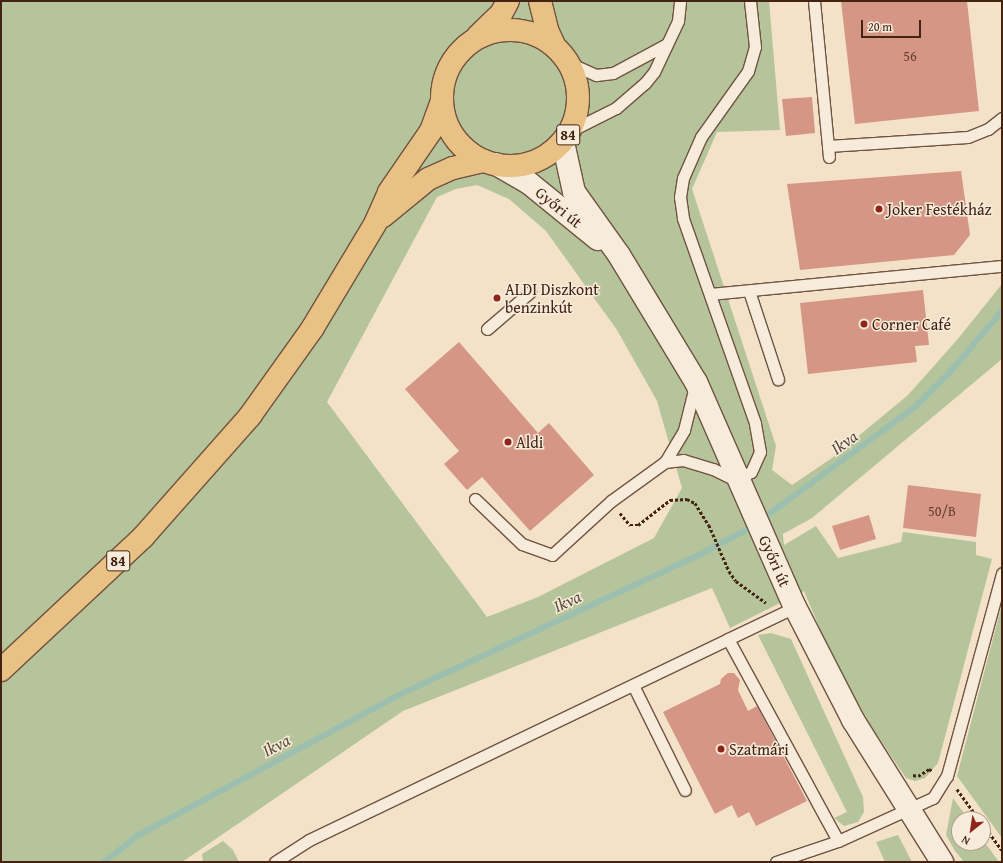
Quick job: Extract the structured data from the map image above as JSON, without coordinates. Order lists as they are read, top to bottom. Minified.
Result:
{"streets":{"main road":["84","Győri út"]},"crossings":[["84","Győri út"]],"water":["Ikva"],"places":["Joker Festékház","ALDI Diszkont benzinkút","Corner Café","Aldi","Szatmári"],"house_numbers":["56","50/B"],"scale_bar":"20 m","north":"bottom left"}
